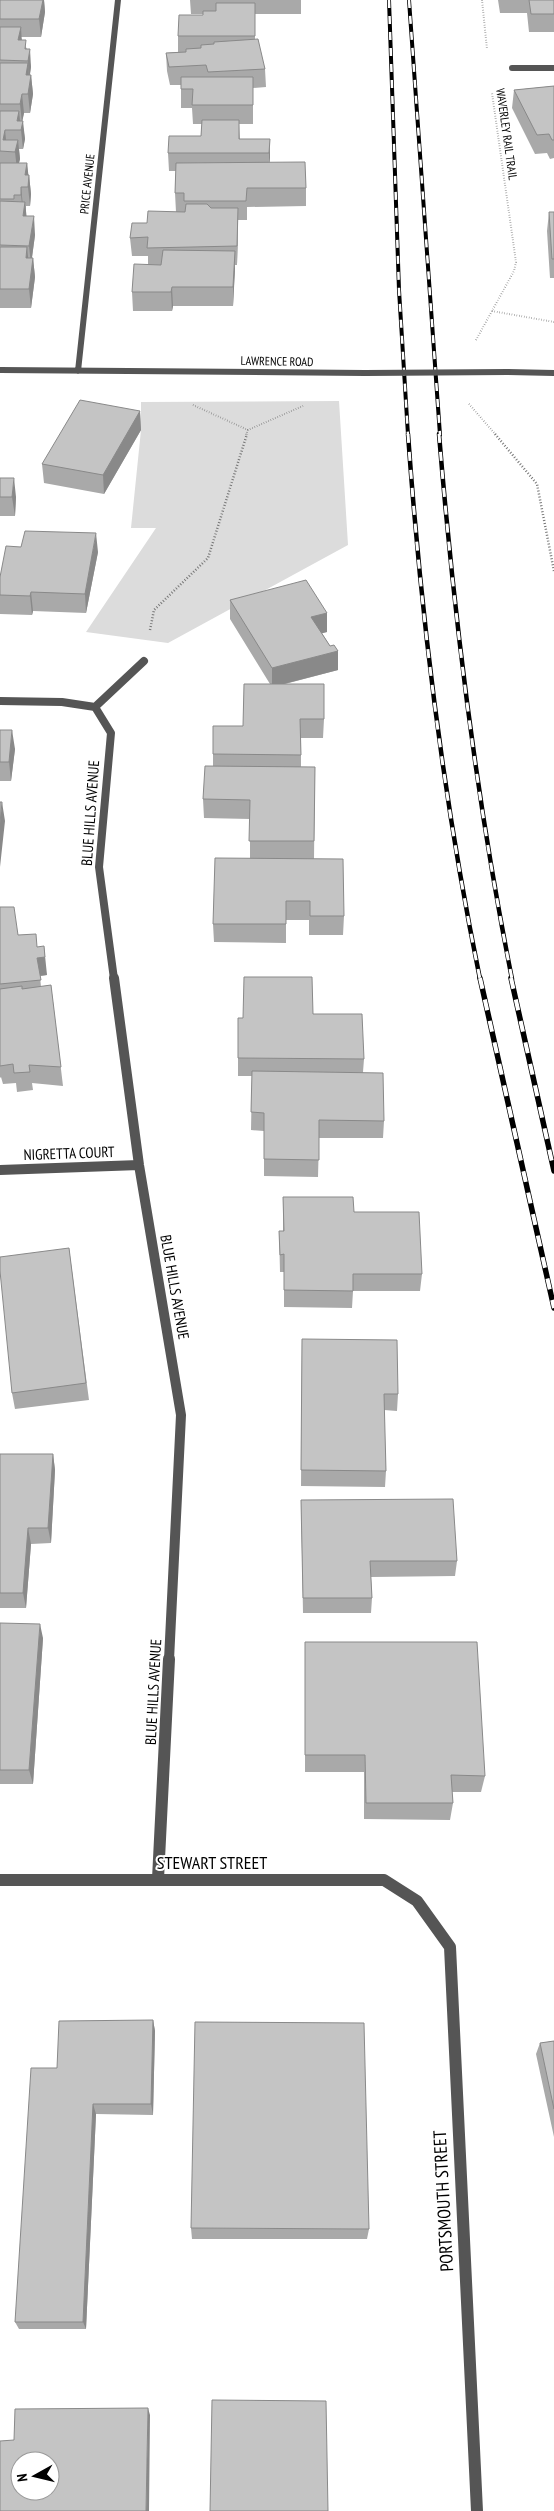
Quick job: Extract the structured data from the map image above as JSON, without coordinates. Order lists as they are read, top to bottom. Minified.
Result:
{"streets":{"street":["PRICE AVENUE","LAWRENCE ROAD","BLUE HILLS AVENUE","NIGRETTA COURT","STEWART STREET","PORTSMOUTH STREET"],"path":["WAVERLEY RAIL TRAIL"]},"crossings":[["PRICE AVENUE","LAWRENCE ROAD"],["BLUE HILLS AVENUE","NIGRETTA COURT"],["BLUE HILLS AVENUE","STEWART STREET"],["STEWART STREET","PORTSMOUTH STREET"]],"north":"left"}
